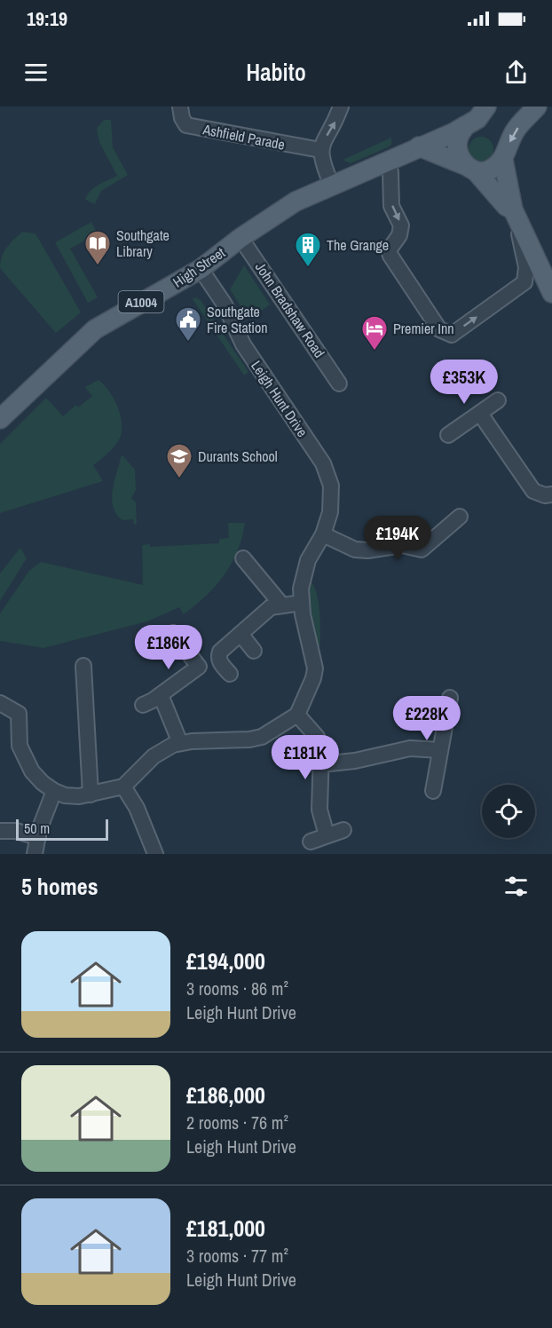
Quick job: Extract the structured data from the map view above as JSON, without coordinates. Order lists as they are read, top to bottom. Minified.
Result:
{"streets":{"main road":["High Street","A1004"],"street":["Ashfield Parade","John Bradshaw Road","Leigh Hunt Drive"]},"crossings":[["High Street","John Bradshaw Road"],["High Street","Leigh Hunt Drive"]],"places":{"library":["Southgate Library"],"building":["The Grange"],"public building":["Southgate Fire Station"],"hotel":["Premier Inn"],"school or university":["Durants School"]},"scale_bar":"50 m","page":{"status":"19:19","header":"Habito","price":["£353K","£194K","£186K","£228K","£181K"],"scale":"50 m","heading":"5 homes","list":[{"name":"£194,000","note":"3 rooms · 86 m² · Leigh Hunt Drive"},{"name":"£186,000","note":"2 rooms · 76 m² · Leigh Hunt Drive"},{"name":"£181,000","note":"3 rooms · 77 m² · Leigh Hunt Drive"}]}}
